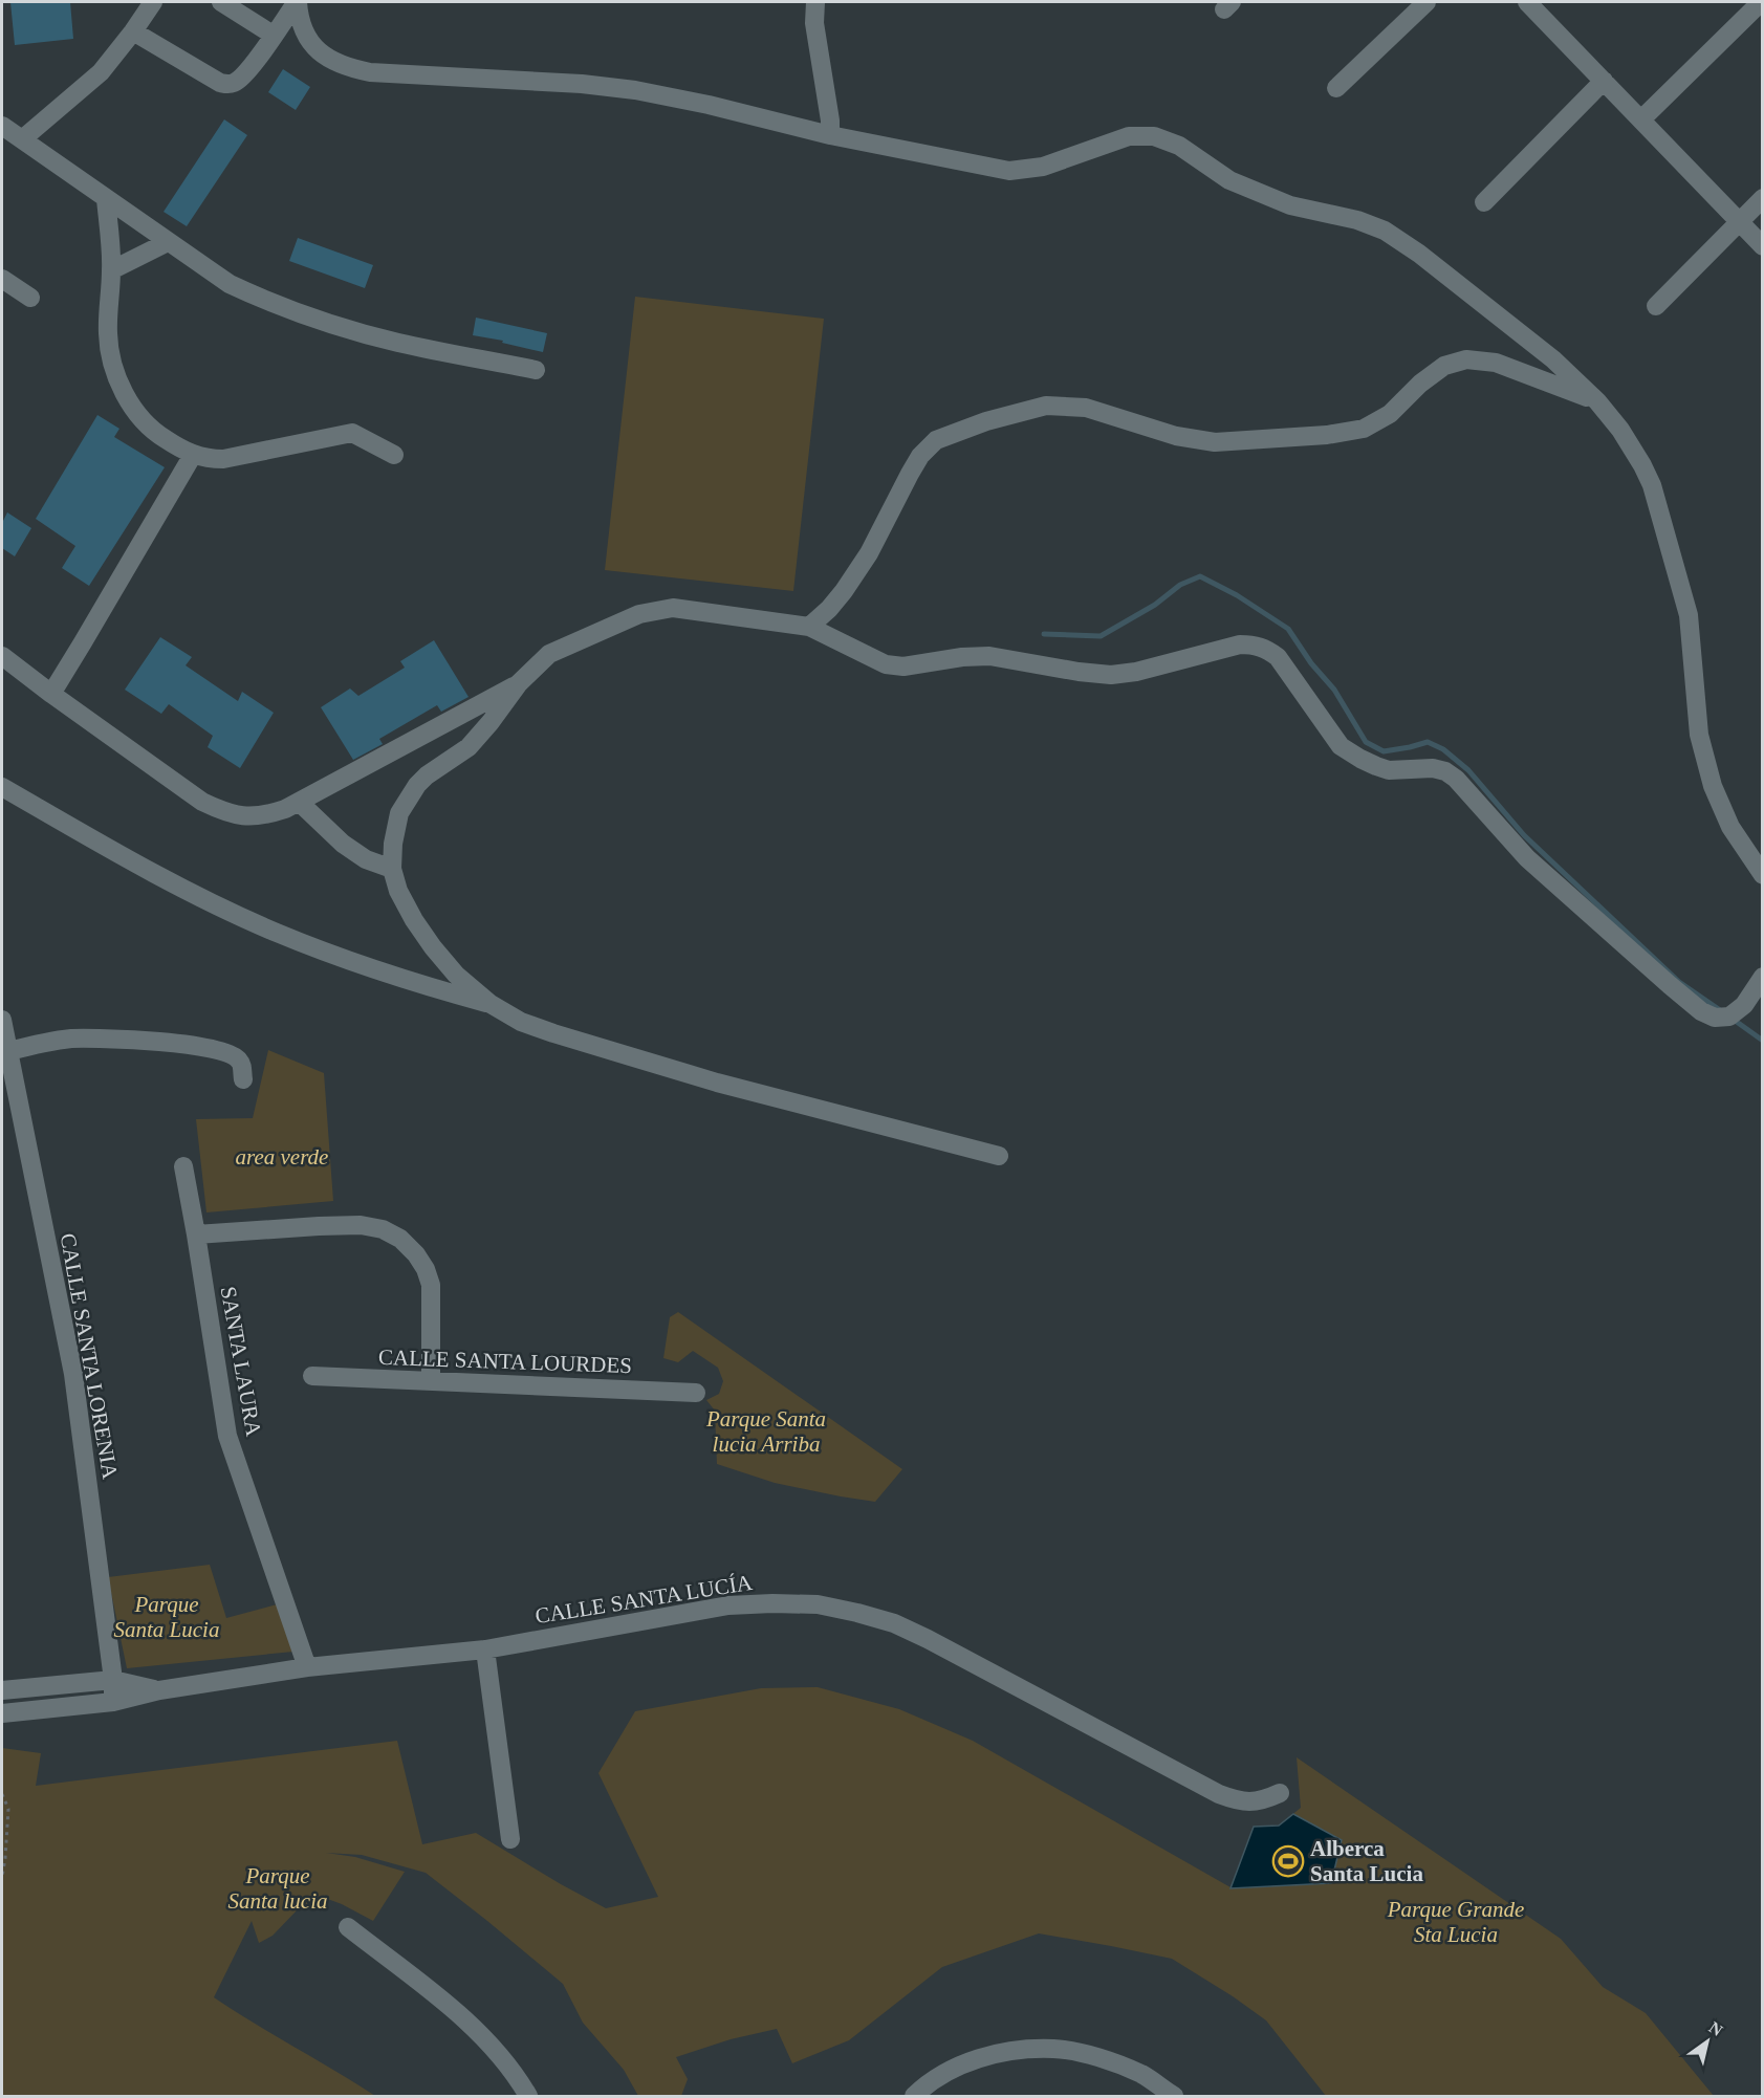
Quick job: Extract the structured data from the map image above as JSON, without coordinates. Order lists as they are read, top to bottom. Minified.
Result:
{"streets":{"street":["CALLE SANTA LORENIA","SANTA LAURA","CALLE SANTA LOURDES","CALLE SANTA LUCÍA"]},"crossings":[["CALLE SANTA LORENIA","CALLE SANTA LUCÍA"],["SANTA LAURA","CALLE SANTA LUCÍA"]],"parks":["area verde","Parque Santa lucia Arriba","Parque Santa Lucia","Parque Santa lucia","Parque Grande Sta Lucia"],"places":{"sports":["Alberca Santa Lucia"]},"north":"top right"}
